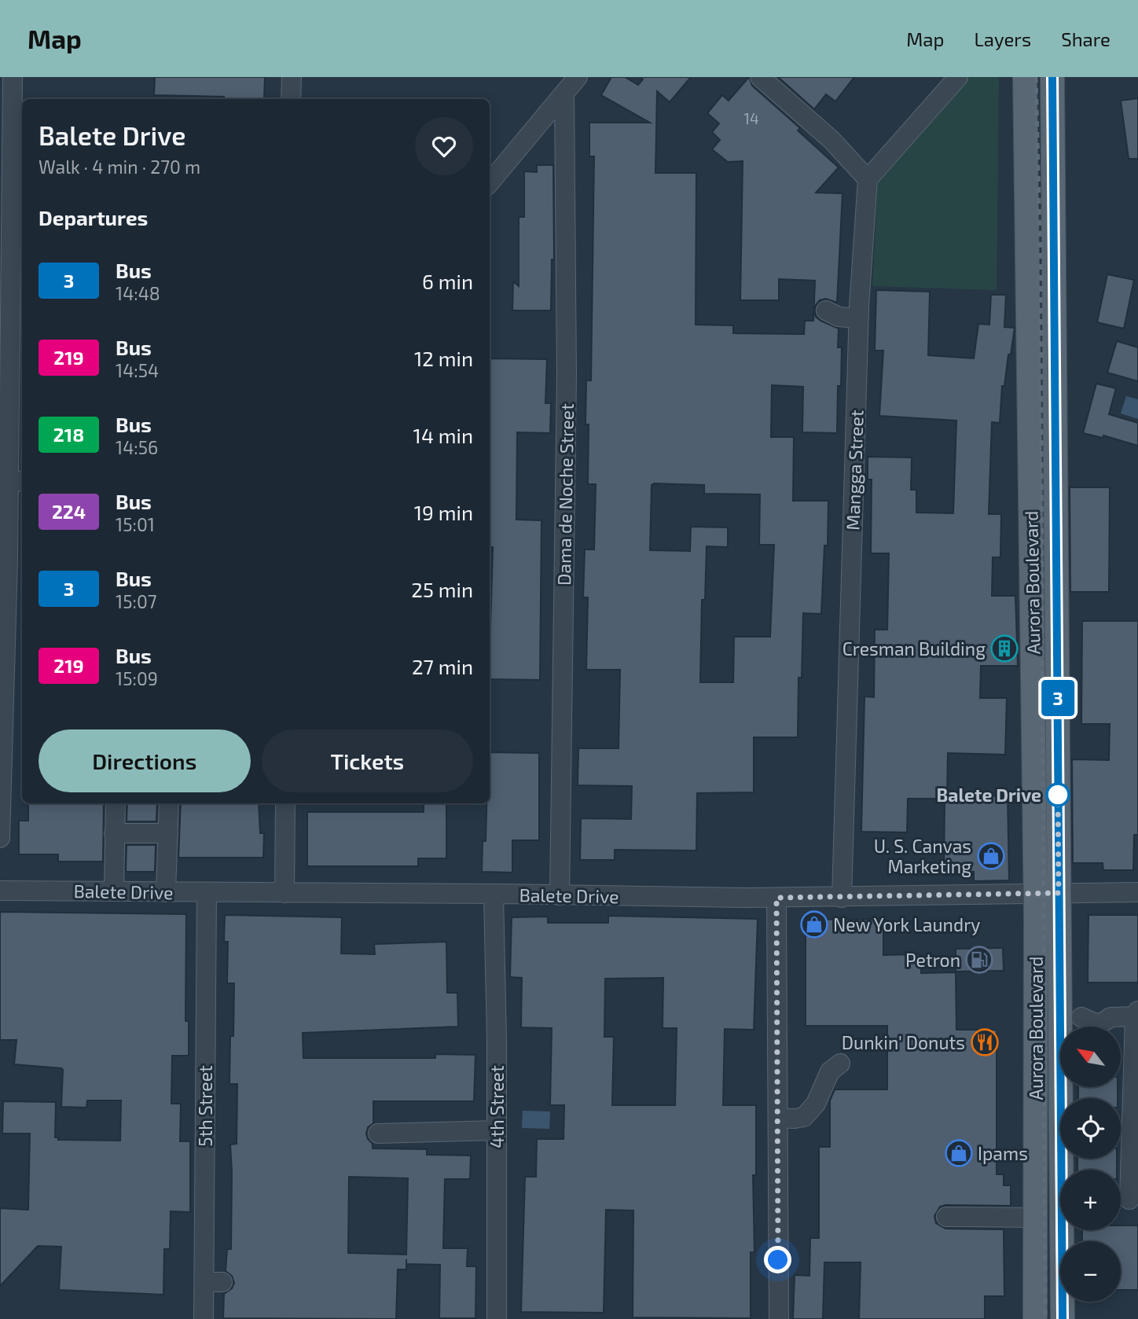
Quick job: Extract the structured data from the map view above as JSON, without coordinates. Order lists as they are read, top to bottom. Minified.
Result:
{"streets":{"main road":["Aurora Boulevard"],"street":["Mangga Street","Dama de Noche Street","Balete Drive","5th Street","4th Street"]},"crossings":[["Mangga Street","Balete Drive"],["Dama de Noche Street","Balete Drive"],["Aurora Boulevard","Balete Drive"],["Balete Drive","5th Street"],["Balete Drive","4th Street"]],"places":{"building":["Cresman Building"],"other":["Balete Drive"],"shop":["U. S. Canvas Marketing","New York Laundry","Ipams"],"fuel station":["Petron"],"restaurant":["Dunkin' Donuts"]},"lines":["bus line 3"],"house_numbers":["14"],"north":"top left","page":{"header":"Map","nav":["Map","Layers","Share"],"on_map":"3","heading":[["Balete Drive","Walk · 4 min · 270 m"],"Departures"],"list":[{"mark":"3","name":"Bus","note":"14:48","value":"6 min"},{"mark":"219","name":"Bus","note":"14:54","value":"12 min"},{"mark":"218","name":"Bus","note":"14:56","value":"14 min"},{"mark":"224","name":"Bus","note":"15:01","value":"19 min"},{"mark":"3","name":"Bus","note":"15:07","value":"25 min"},{"mark":"219","name":"Bus","note":"15:09","value":"27 min"}],"buttons":["Directions","Tickets"],"map_buttons":["+","−"]}}
